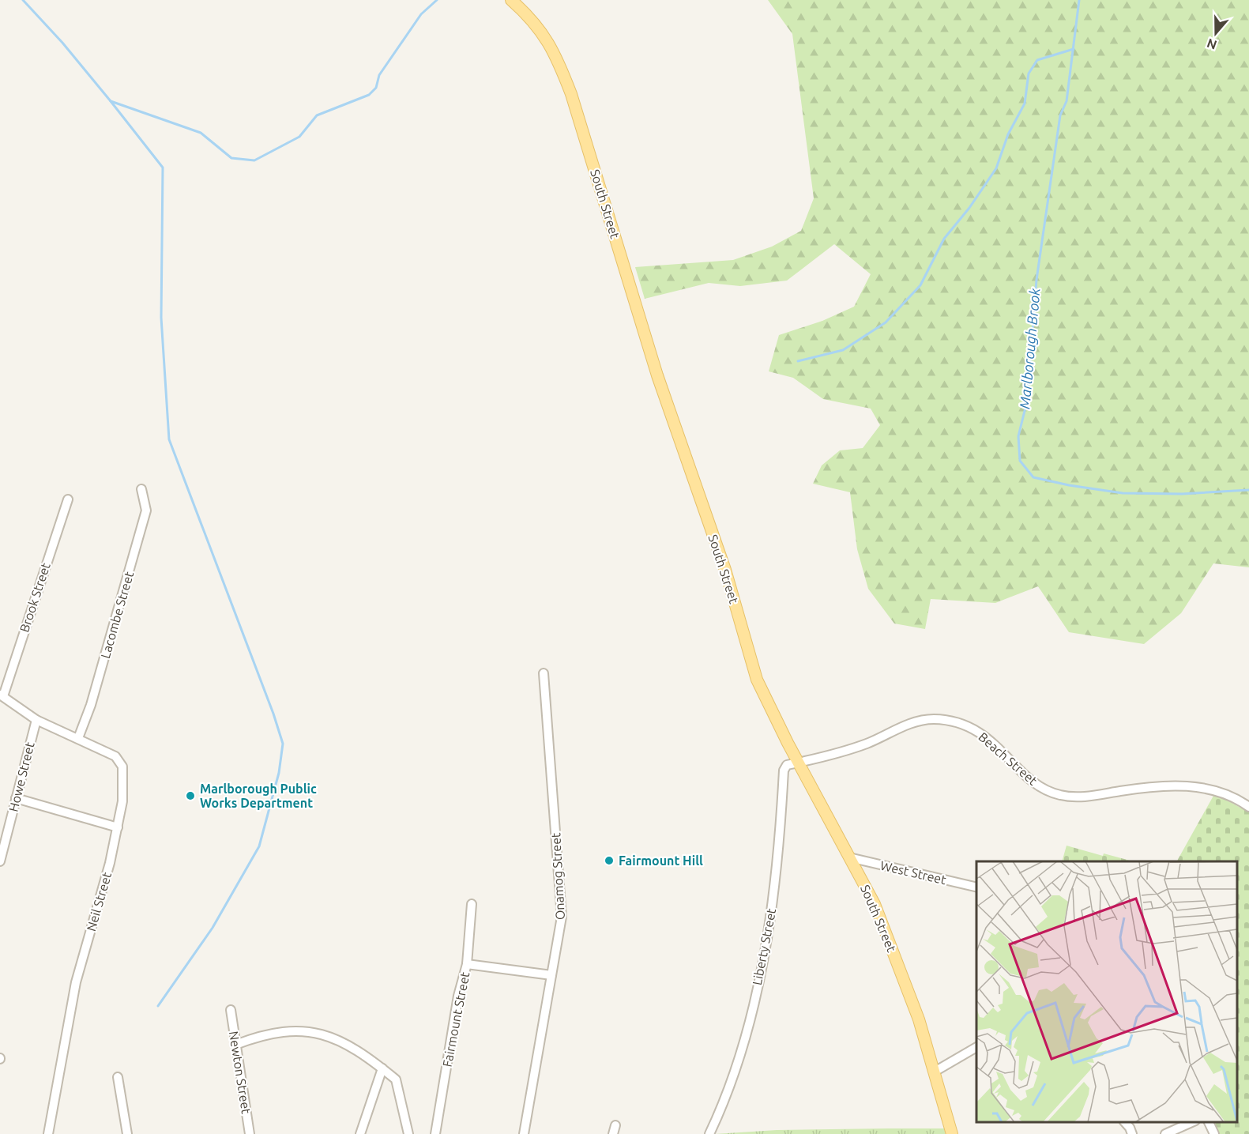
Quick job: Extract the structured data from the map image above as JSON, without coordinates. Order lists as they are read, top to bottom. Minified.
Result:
{"streets":{"main road":["South Street"],"street":["Brook Street","Lacombe Street","Beach Street","Howe Street","West Street","Onamog Street","Neil Street","Liberty Street","Fairmount Street","Newton Street"]},"crossings":[["South Street","Beach Street"],["South Street","West Street"],["South Street","Liberty Street"],["Brook Street","Neil Street"],["Lacombe Street","Neil Street"],["Beach Street","Liberty Street"],["Howe Street","Neil Street"]],"water":["Marlborough Brook"],"places":["Marlborough Public Works Department","Fairmount Hill"],"north":"bottom"}
